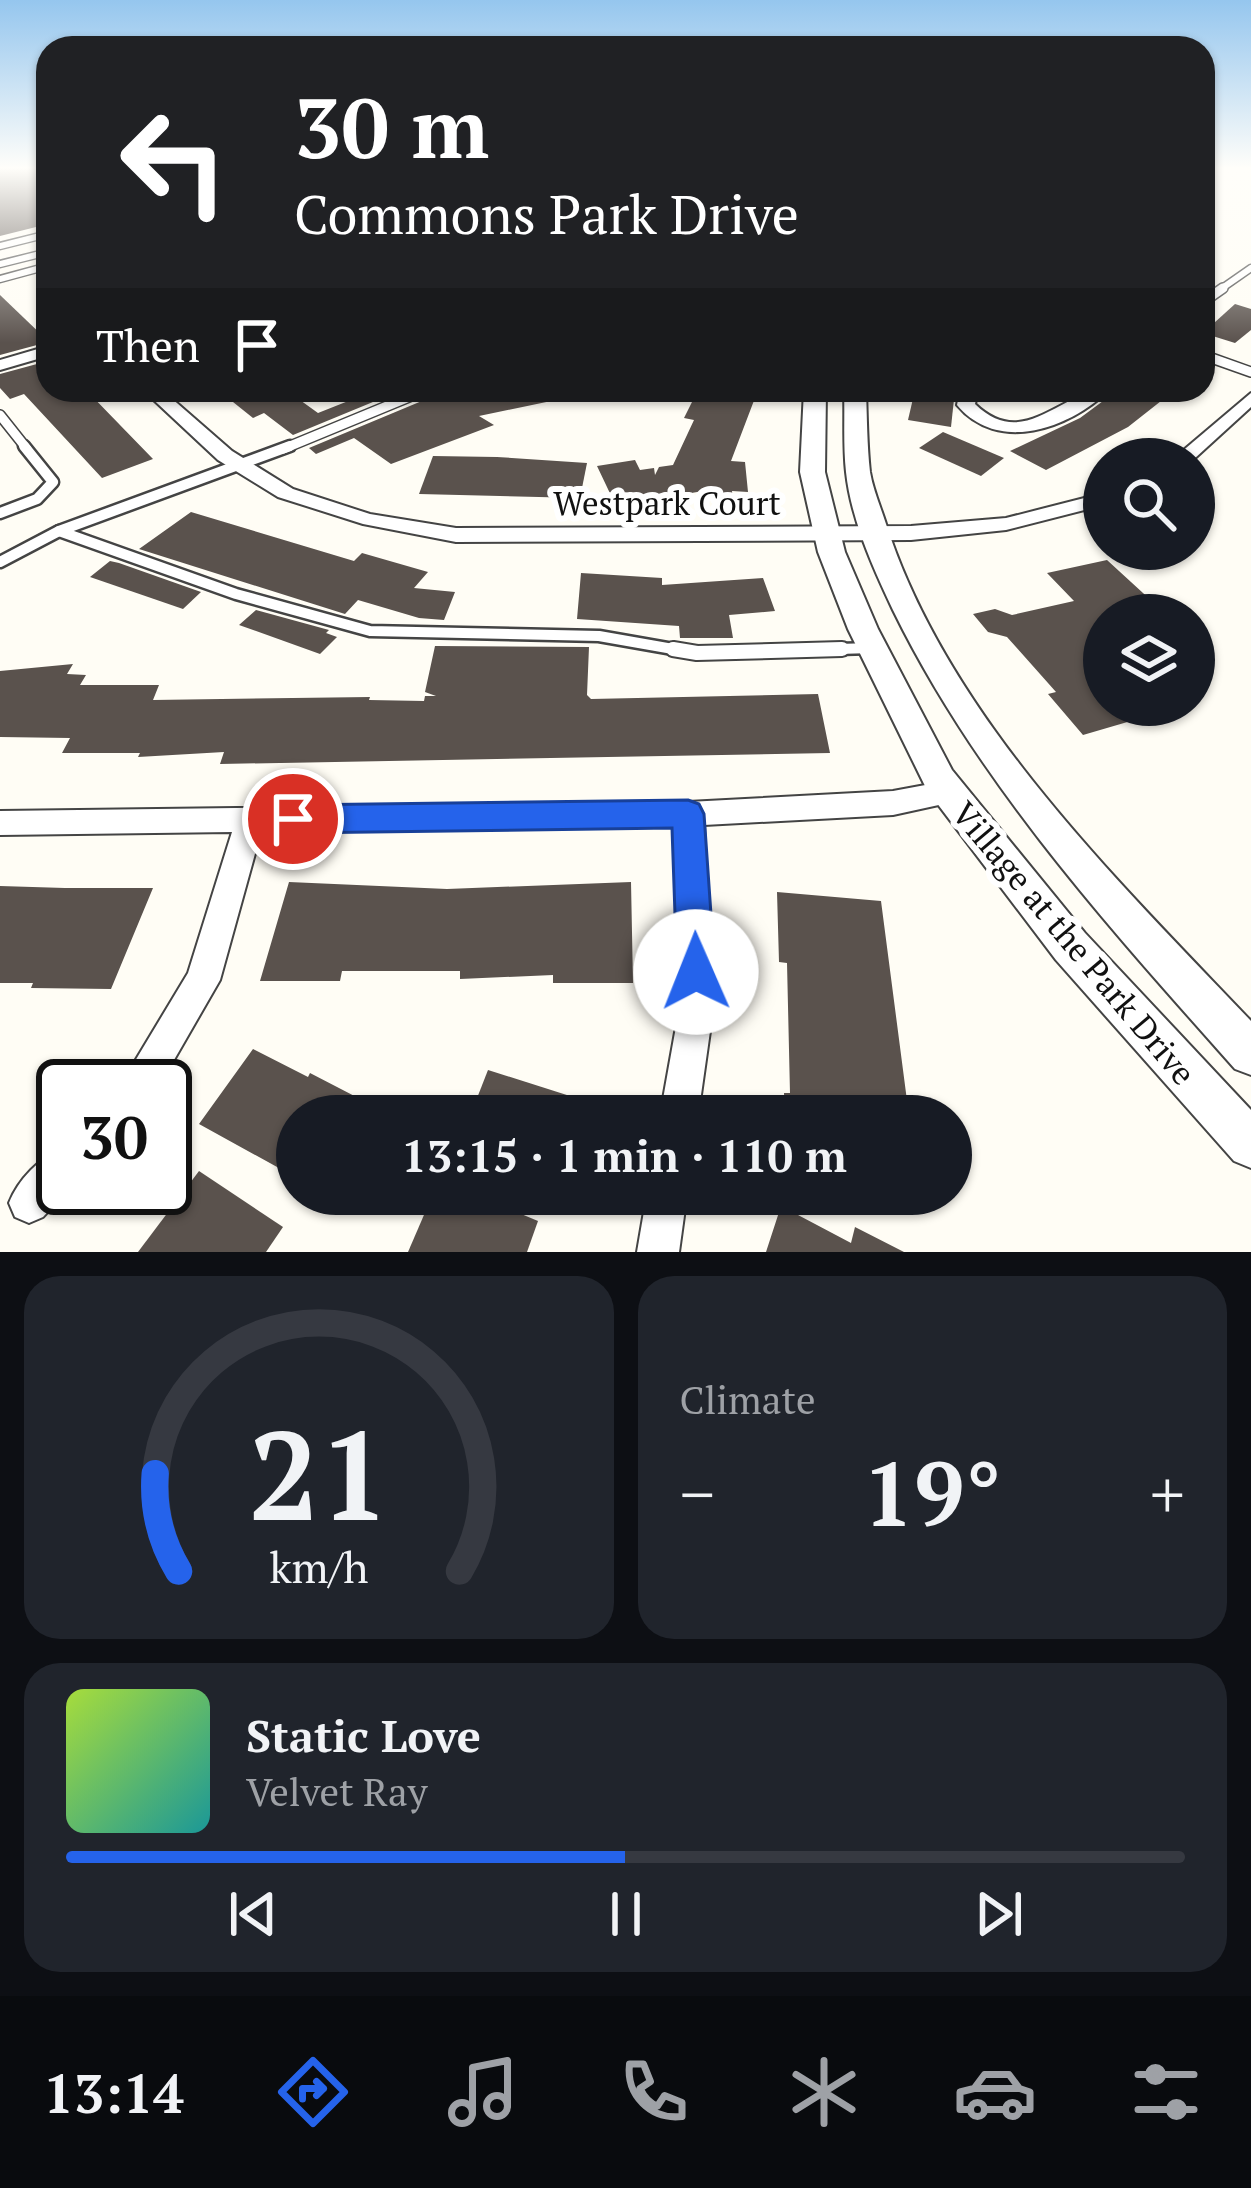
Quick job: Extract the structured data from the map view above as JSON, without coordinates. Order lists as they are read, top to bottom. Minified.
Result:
{"streets":{"street":["Westpark Court","Village at the Park Drive"]},"crossings":[["Westpark Court","Village at the Park Drive"]],"page":{"turn":["30 m","Commons Park Drive"],"then":"Then","limit":"30","trip":"13:15 · 1 min · 110 m","tile":"Climate","heat":["−","19°","+"],"song":["Static Love","Velvet Ray"],"tabs":"13:14","gauge":["21","km/h"]}}
